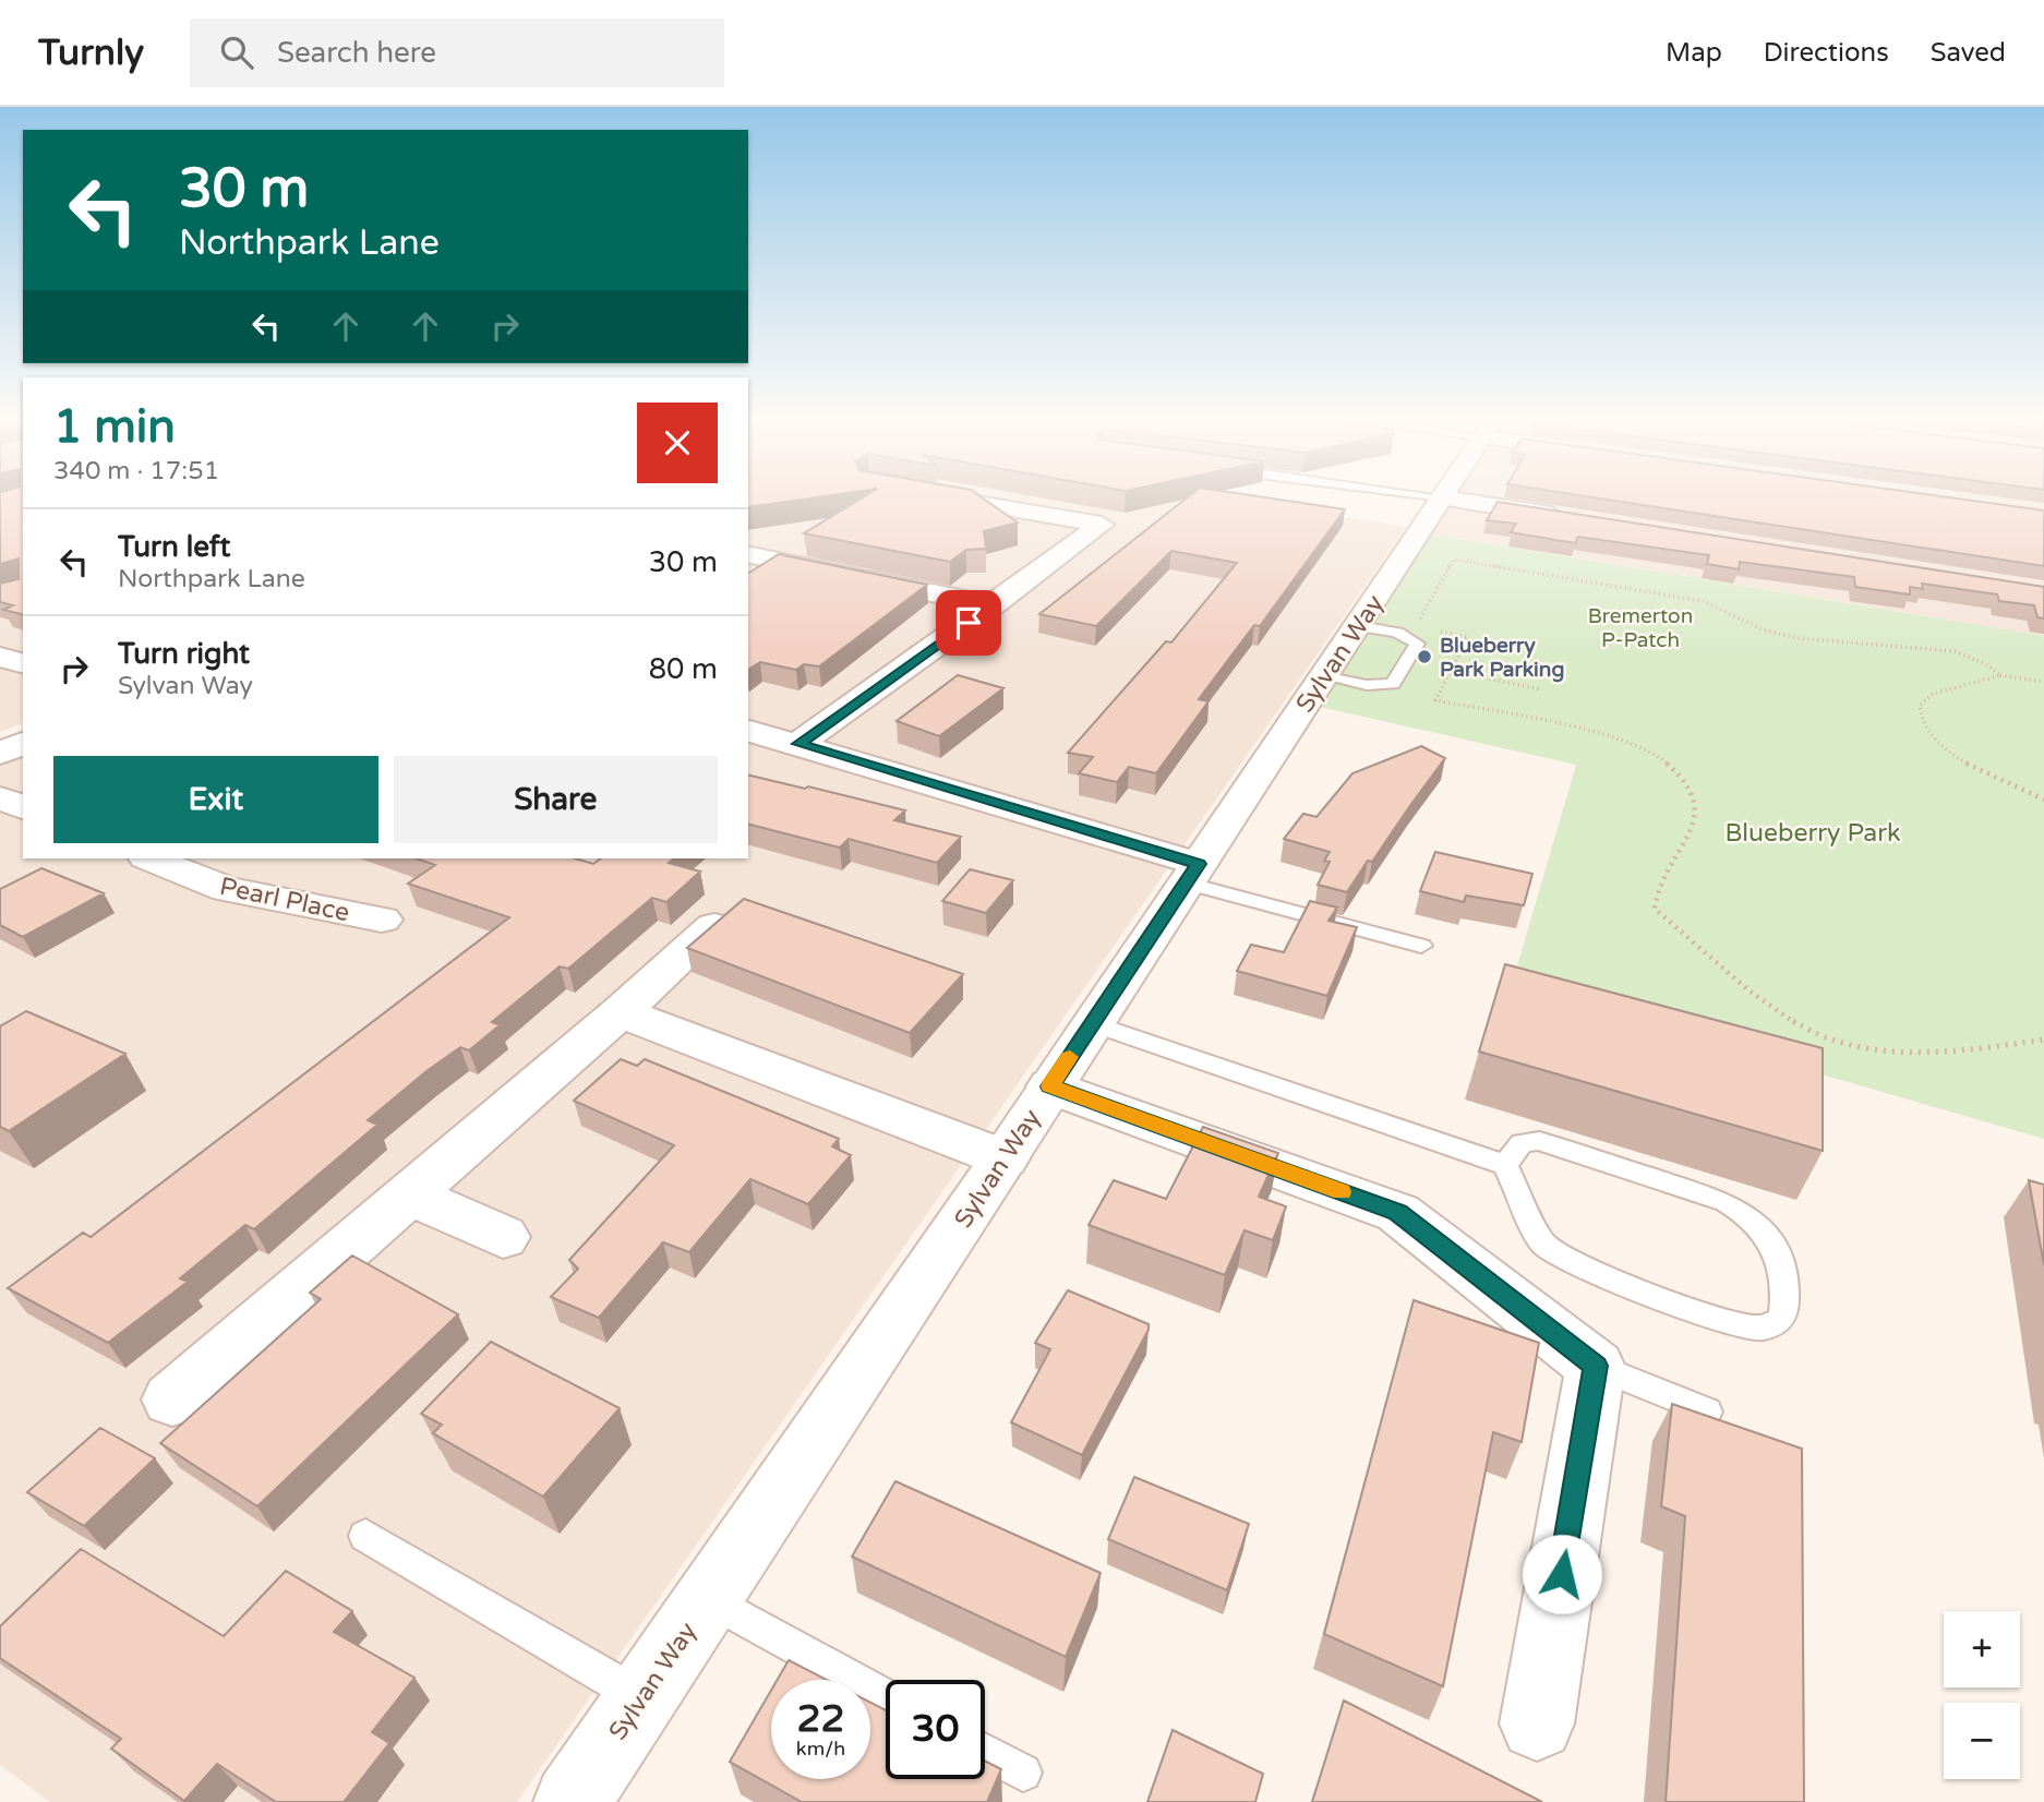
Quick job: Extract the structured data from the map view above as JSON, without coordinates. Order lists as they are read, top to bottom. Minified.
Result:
{"streets":{"street":["Sylvan Way","Pearl Place"]},"parks":["Bremerton P-Patch","Blueberry Park"],"places":["Blueberry Park Parking"],"page":{"header":"Turnly","search":"Search here","nav":["Map","Directions","Saved"],"turn":["30 m","Northpark Lane"],"heading":["1 min","340 m · 17:51"],"list":[{"name":"Turn left","note":"Northpark Lane","value":"30 m"},{"name":"Turn right","note":"Sylvan Way","value":"80 m"}],"buttons":["Exit","Share"],"map_buttons":["+","−"],"speed":"22 km/h","limit":"30"}}
